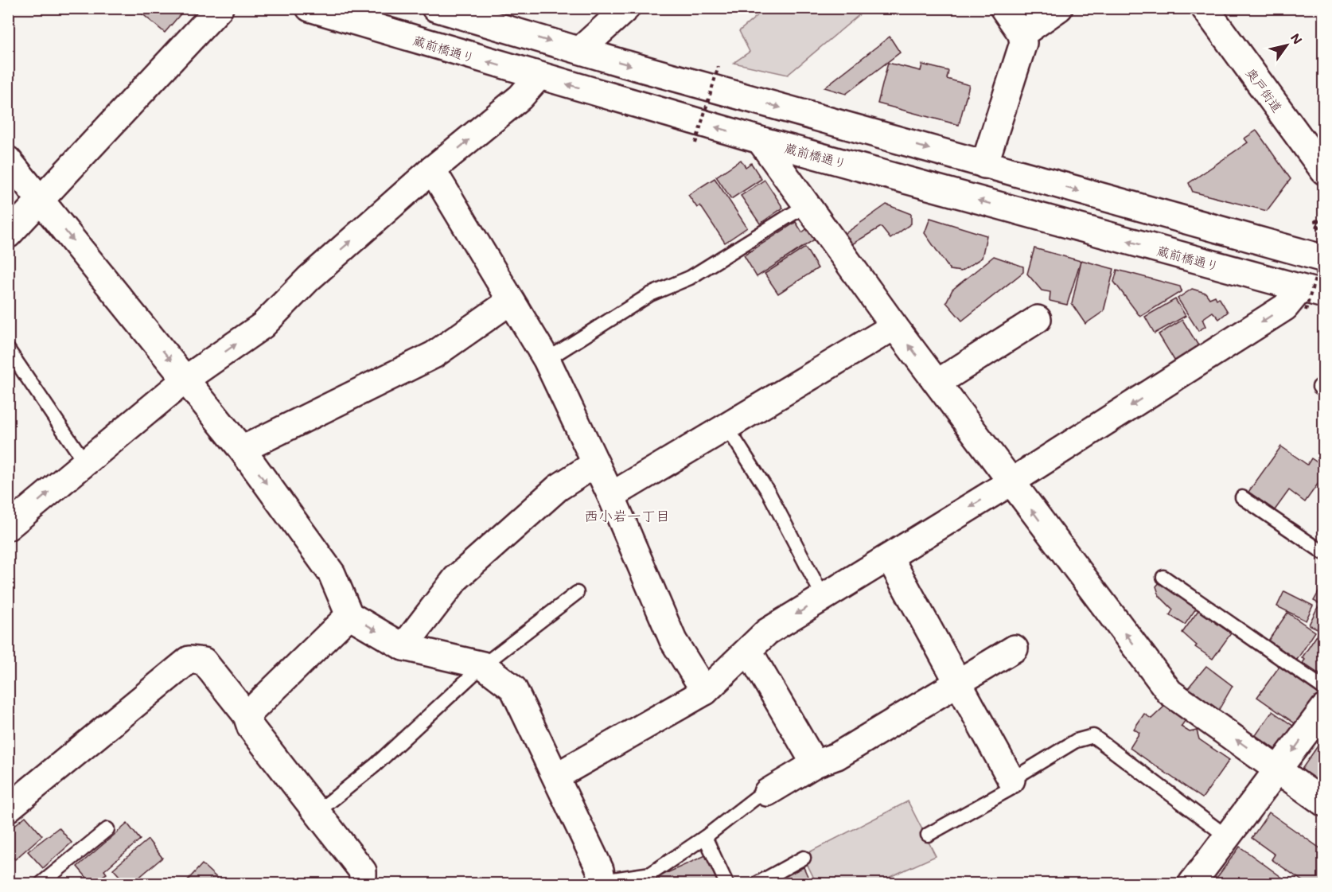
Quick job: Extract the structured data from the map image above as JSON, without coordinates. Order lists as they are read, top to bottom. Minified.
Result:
{"streets":{"street":["蔵前橋通り","奥戸街道"]},"districts":["西小岩一丁目"],"north":"top right"}
